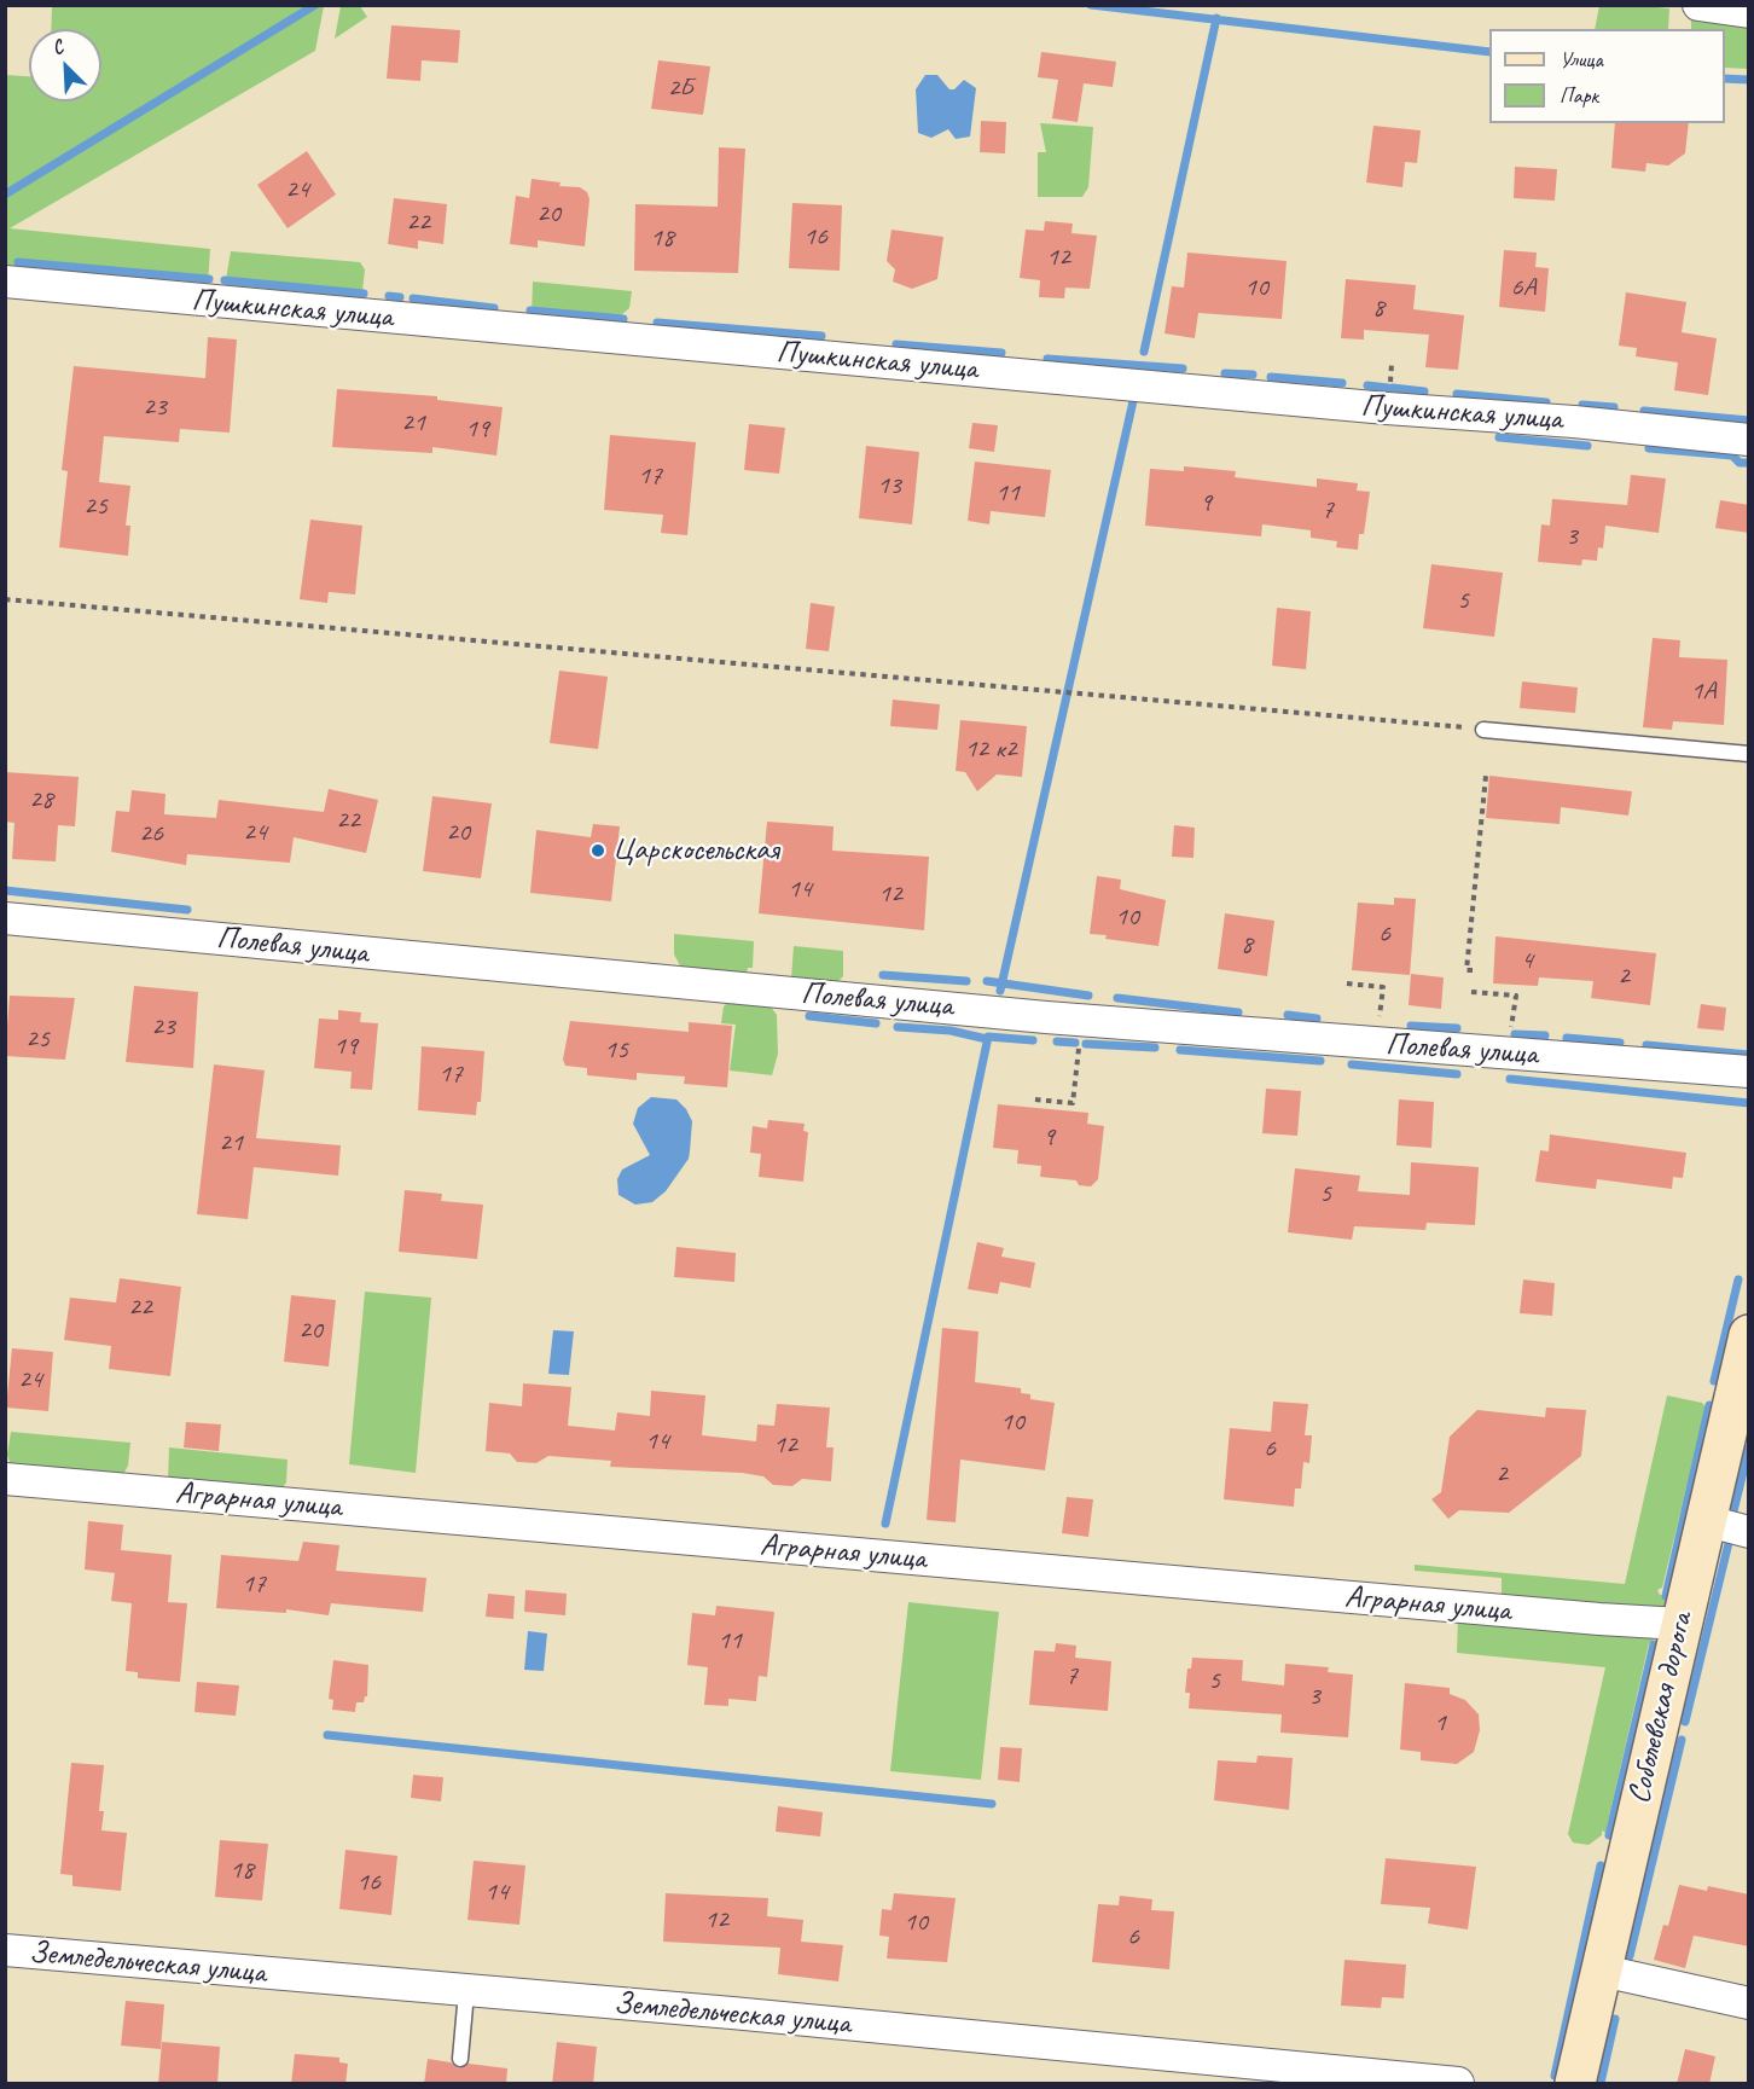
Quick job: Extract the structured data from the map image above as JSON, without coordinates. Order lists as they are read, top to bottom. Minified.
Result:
{"streets":{"street":["Пушкинская улица","Полевая улица","Аграрная улица","Соболевская дорога","Земледельческая улица"]},"crossings":[["Аграрная улица","Соболевская дорога"]],"places":["Царскосельская"],"house_numbers":["2Б","24","20","22","16","18","12","10","6А","8","23","21","19","17","13","11","9","25","7","3","5","1А","12 к2","28","22","24","20","26","14","12","10","6","8","4","2","23","25","19","15","17","9","21","5","22","20","24","10","14","12","6","2","17","11","7","5","3","1","18","16","14","12","10","6"],"legend":["Улица","Парк"],"north":"top left"}
